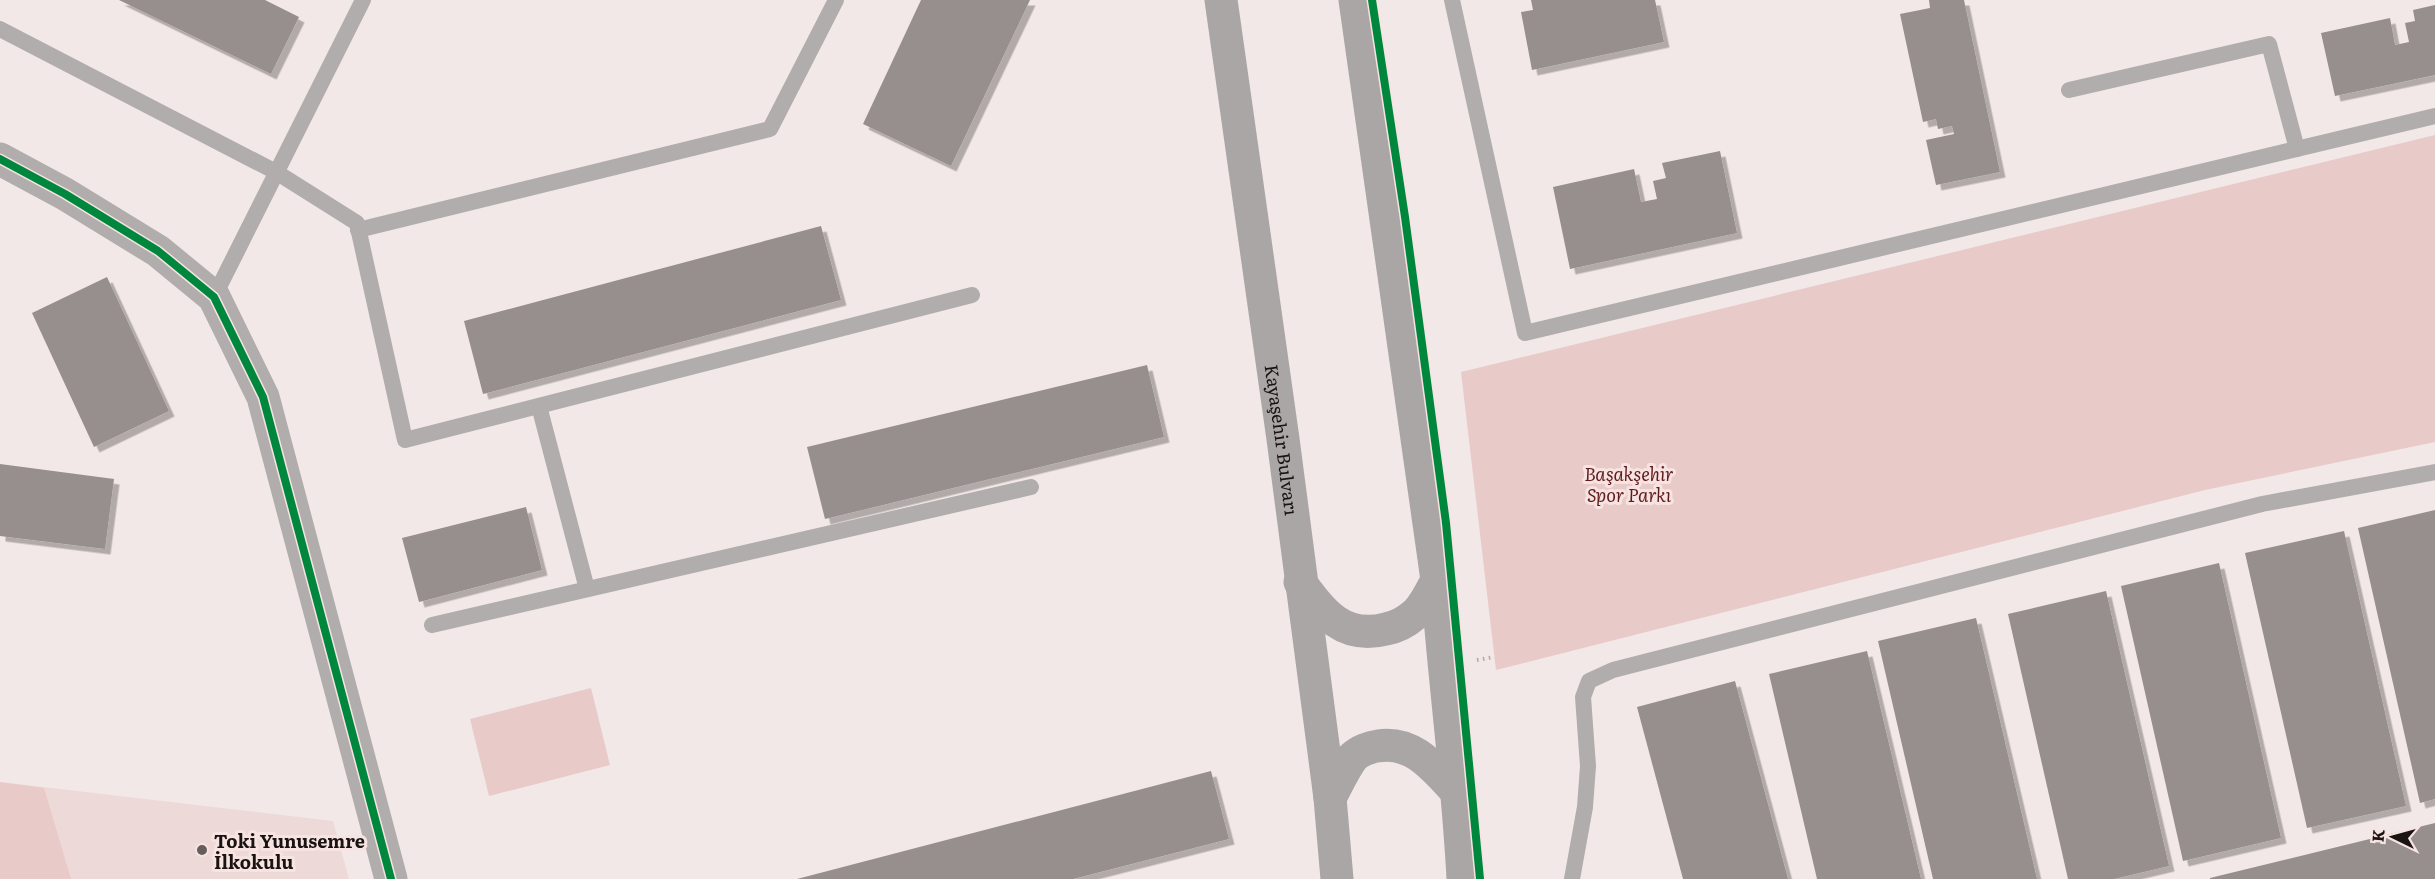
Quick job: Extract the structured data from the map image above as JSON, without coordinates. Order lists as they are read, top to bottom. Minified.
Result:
{"streets":{"main road":["Kayaşehir Bulvarı"]},"parks":["Başakşehir Spor Parkı"],"places":["Toki Yunusemre İlkokulu"],"north":"left"}
